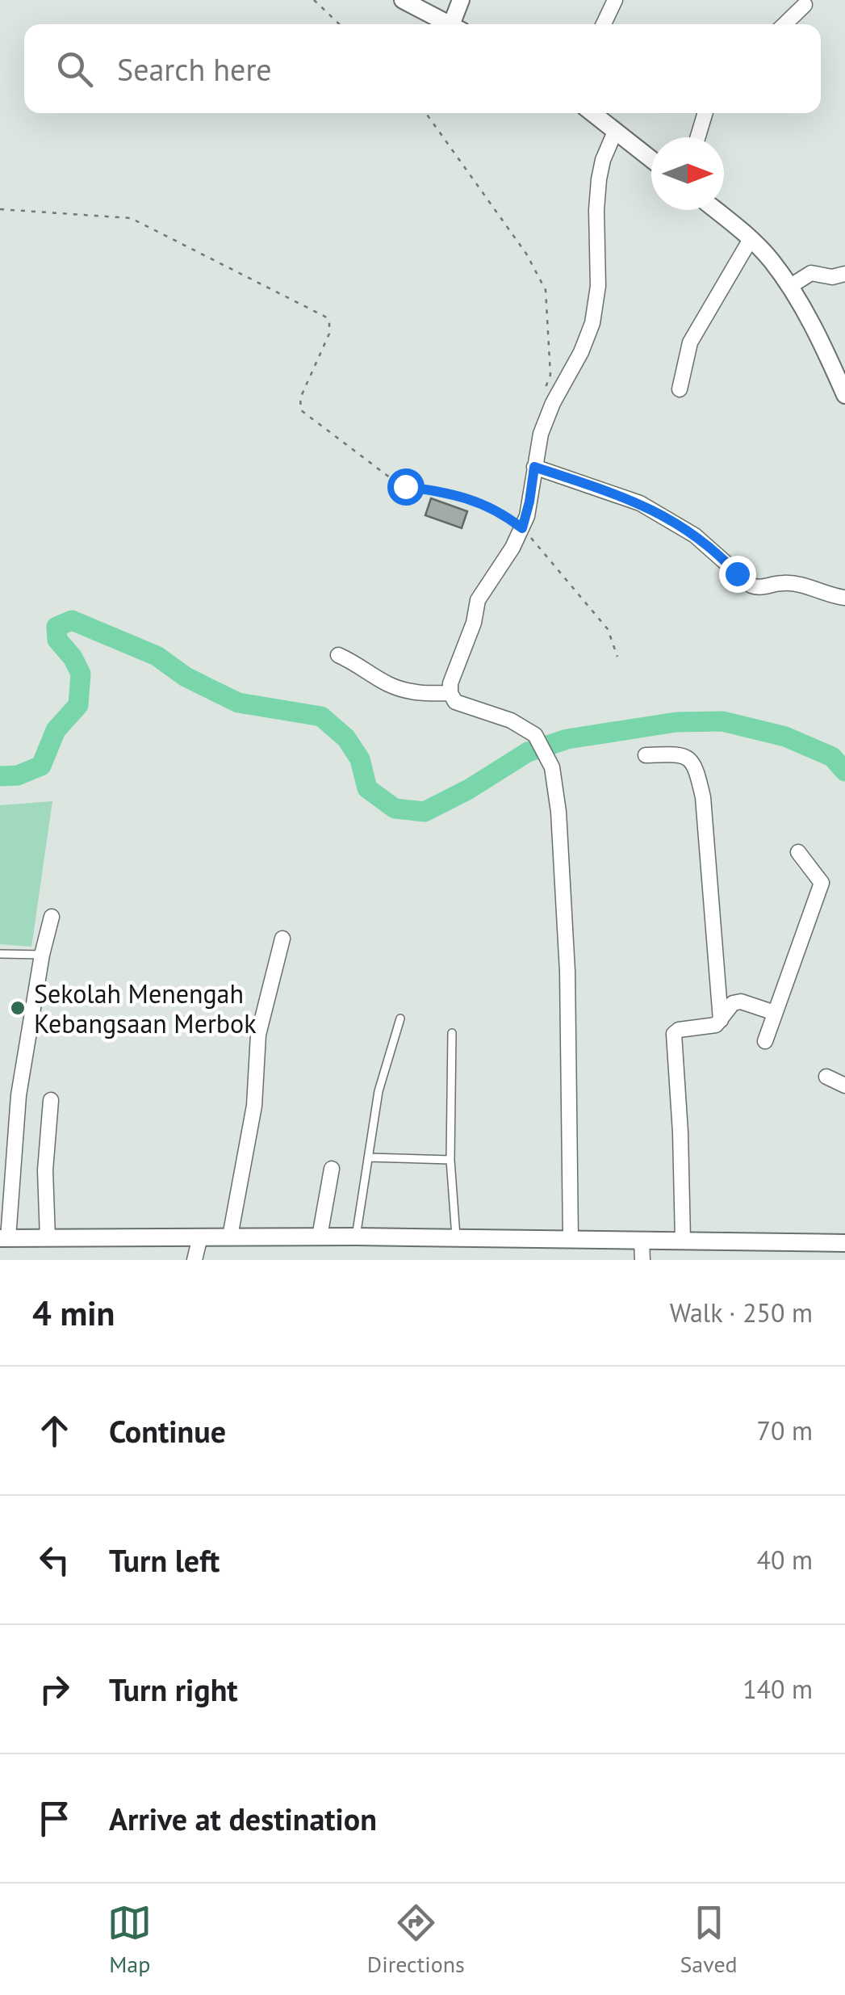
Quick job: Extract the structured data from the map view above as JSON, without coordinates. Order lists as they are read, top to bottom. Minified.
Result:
{"places":["Sekolah Menengah Kebangsaan Merbok"],"north":"right","page":{"search":"Search here","heading":["4 min","Walk · 250 m"],"list":[["Continue","70 m"],["Turn left","40 m"],["Turn right","140 m"],"Arrive at destination"],"nav":["Map","Directions","Saved"]}}
